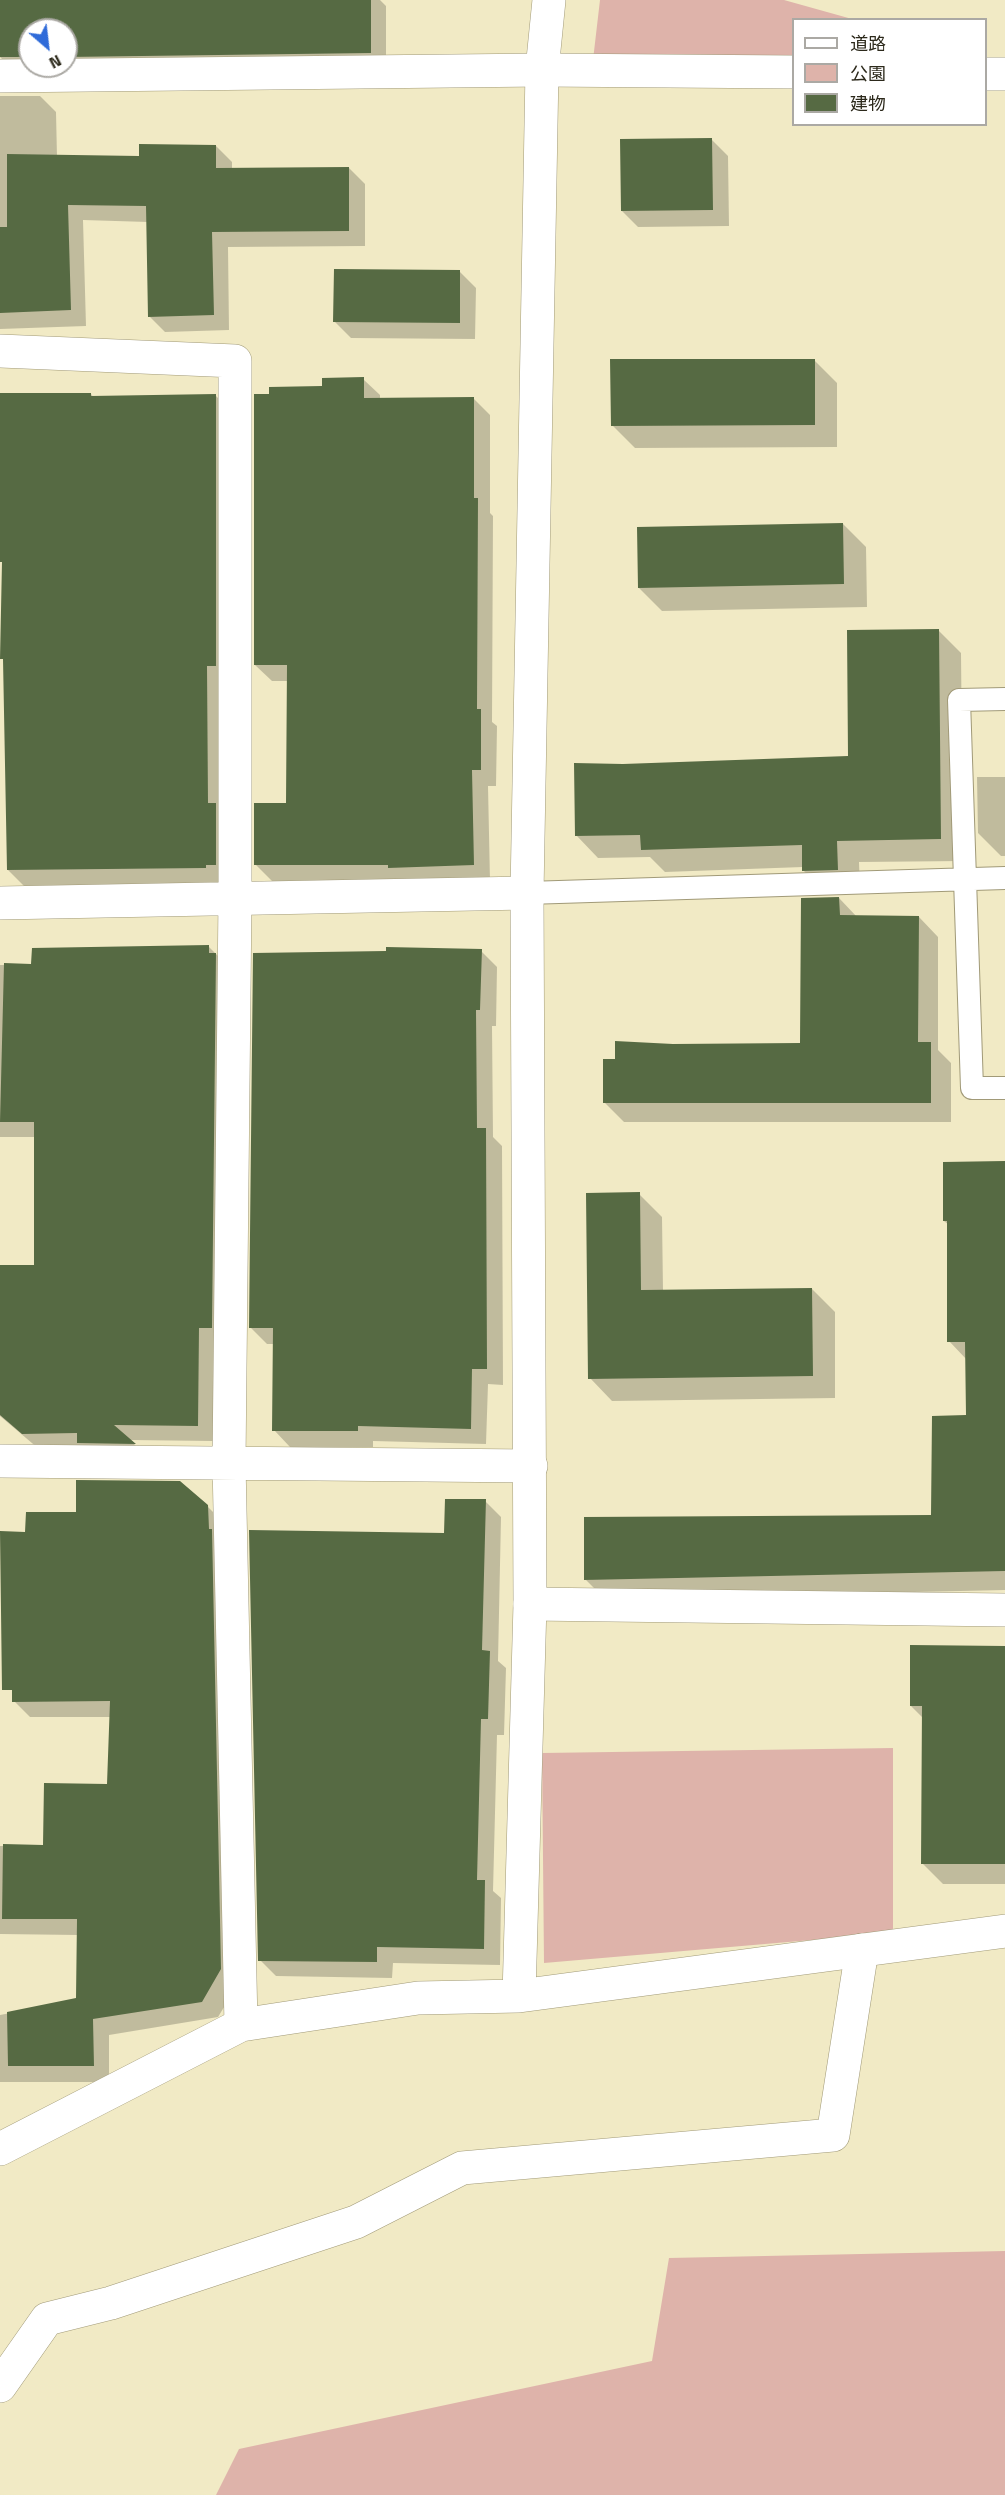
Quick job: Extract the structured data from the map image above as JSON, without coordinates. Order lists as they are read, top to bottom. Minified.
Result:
{"legend":["道路","公園","建物"],"north":"bottom right"}
